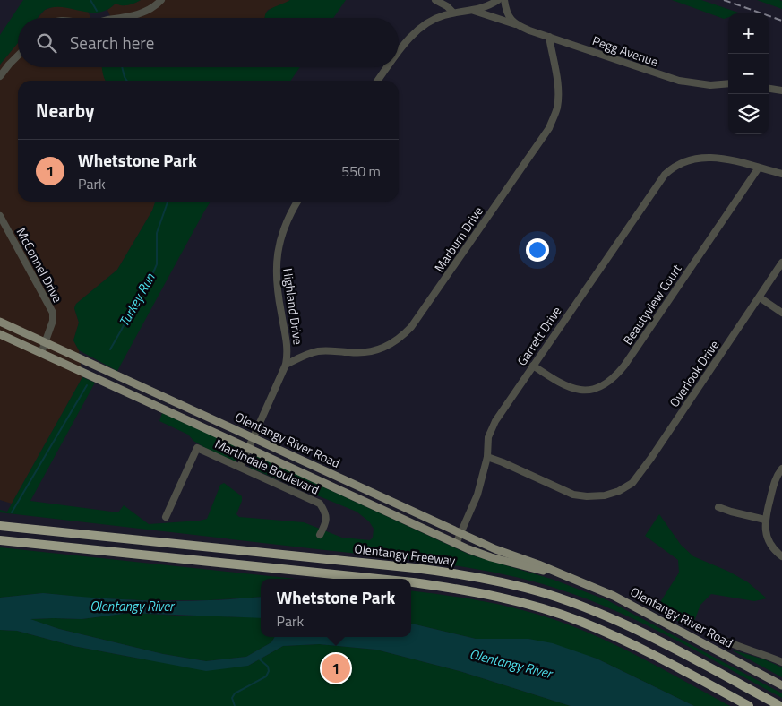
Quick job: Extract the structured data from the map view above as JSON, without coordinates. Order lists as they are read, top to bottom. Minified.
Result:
{"streets":{"highway":["Olentangy Freeway"],"main road":["Olentangy River Road"],"street":["Pegg Avenue","Marburn Drive","McConnel Drive","Beautyview Court","Highland Drive","Garrett Drive","Overlook Drive","Martindale Boulevard"]},"crossings":[["Pegg Avenue","Marburn Drive"],["Marburn Drive","Highland Drive"],["McConnel Drive","Olentangy River Road"],["Beautyview Court","Garrett Drive"],["Highland Drive","Olentangy River Road"],["Highland Drive","Martindale Boulevard"],["Garrett Drive","Overlook Drive"],["Garrett Drive","Olentangy River Road"]],"water":["Turkey Run","Olentangy River"],"page":{"map_buttons":["+","−"],"search":"Search here","heading":"Nearby","list":[{"mark":"1","name":"Whetstone Park","note":"Park","value":"550 m"}],"popup":["Whetstone Park","Park"],"pins":"1"}}
